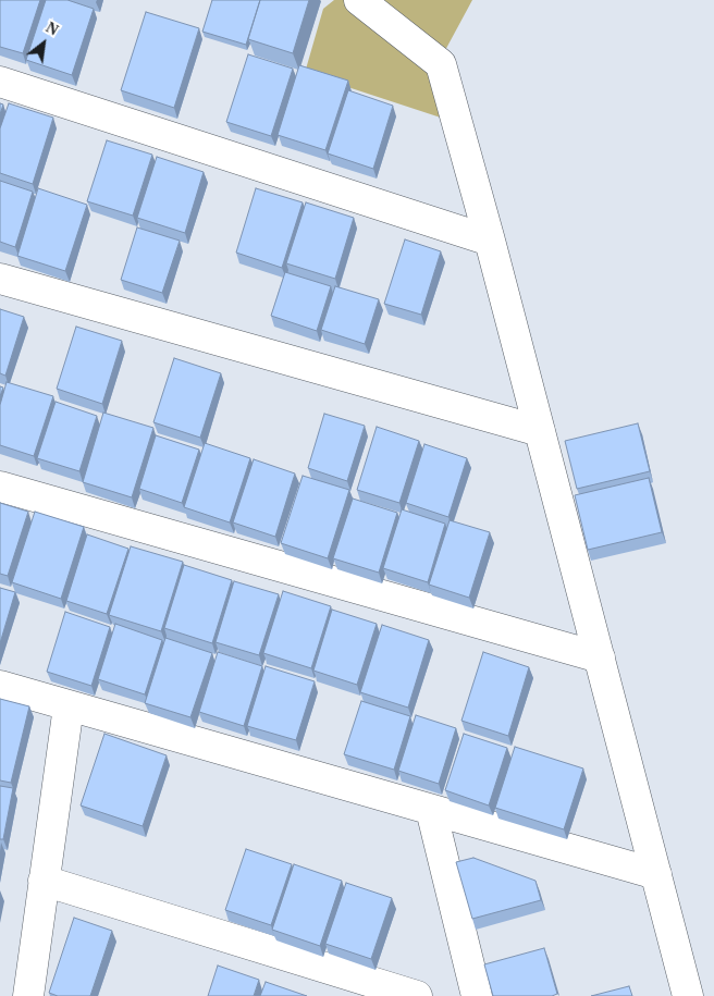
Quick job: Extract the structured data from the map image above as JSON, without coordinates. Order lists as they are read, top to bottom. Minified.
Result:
{"north":"top right"}
